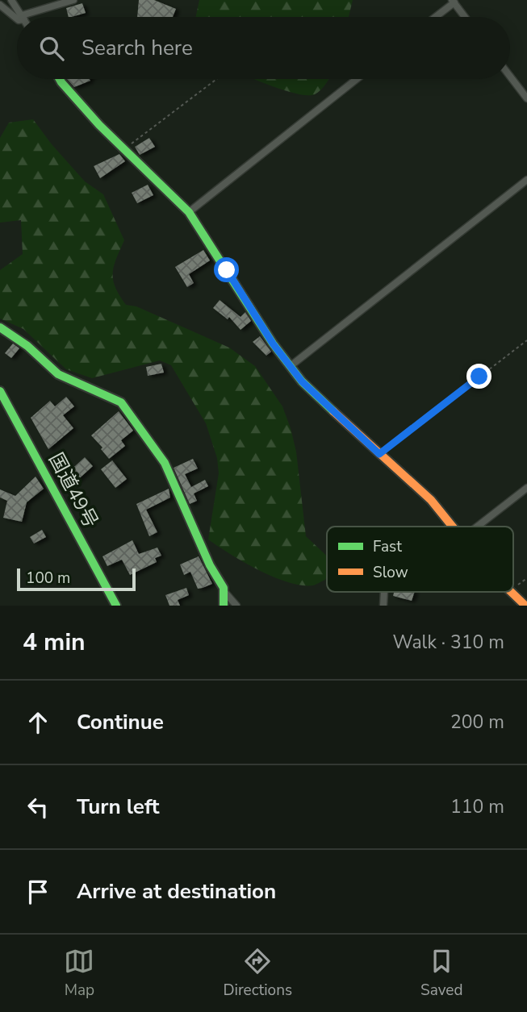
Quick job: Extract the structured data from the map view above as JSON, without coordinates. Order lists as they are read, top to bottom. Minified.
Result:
{"streets":{"main road":["国道49号"]},"legend":["Fast","Slow"],"scale_bar":"100 m","page":{"search":"Search here","scale":"100 m","heading":["4 min","Walk · 310 m"],"list":[["Continue","200 m"],["Turn left","110 m"],"Arrive at destination"],"nav":["Map","Directions","Saved"]}}
